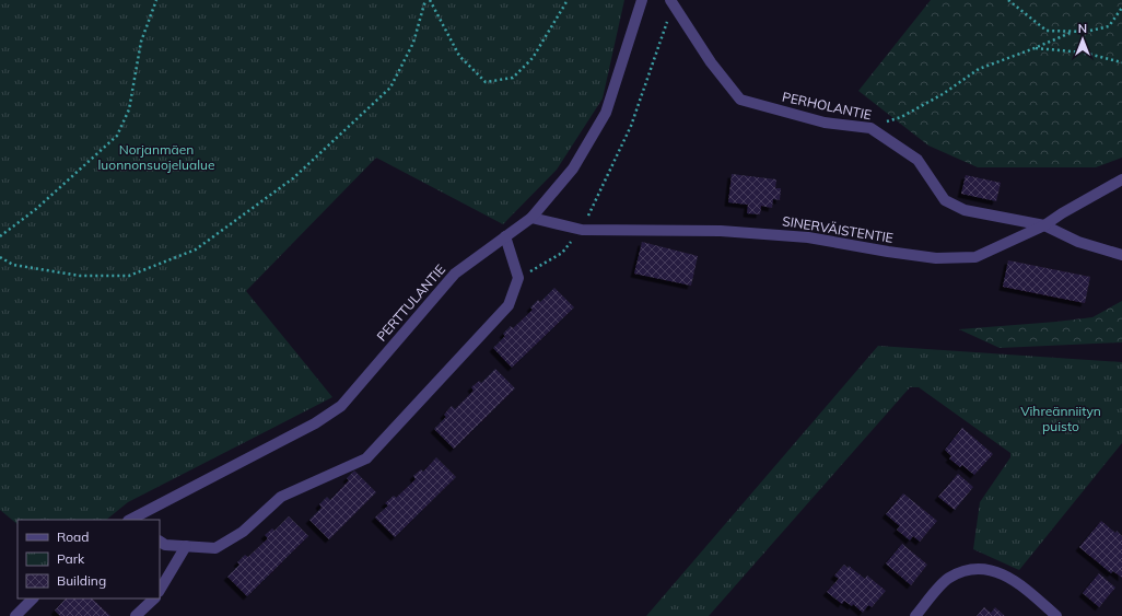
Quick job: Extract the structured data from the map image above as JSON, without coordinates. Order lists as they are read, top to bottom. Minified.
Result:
{"streets":{"street":["PERHOLANTIE","SINERVÄISTENTIE","PERTTULANTIE"]},"crossings":[["PERHOLANTIE","SINERVÄISTENTIE"],["SINERVÄISTENTIE","PERTTULANTIE"]],"parks":["Norjanmäen luonnonsuojelualue","Vihreänniityn puisto"],"legend":["Road","Park","Building"],"north":"top"}
